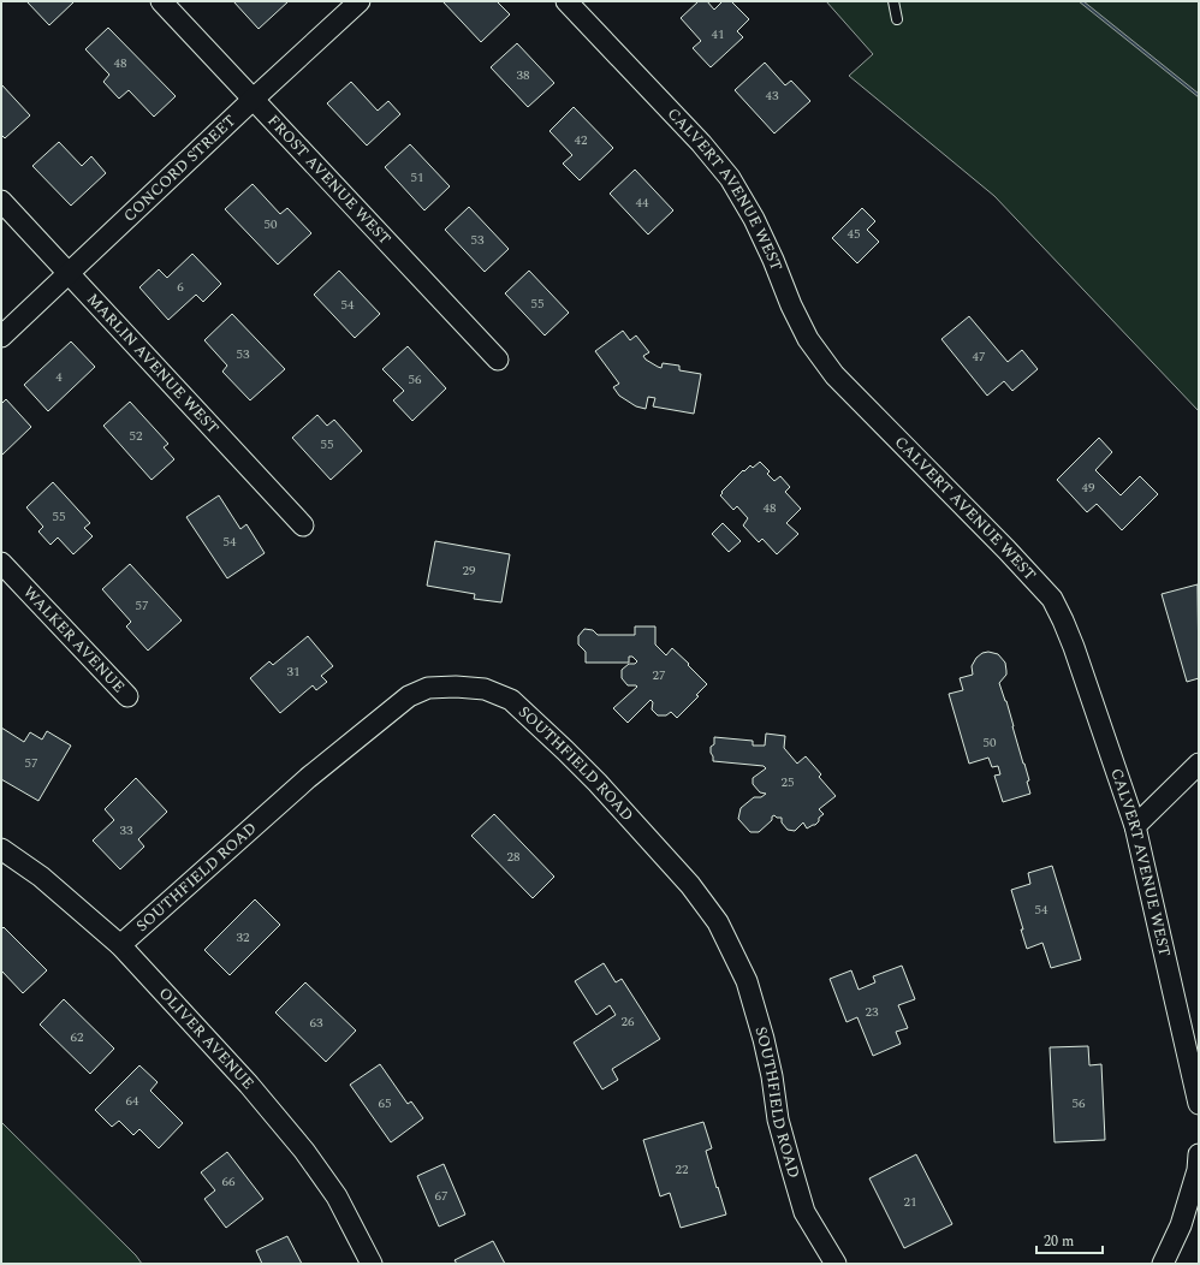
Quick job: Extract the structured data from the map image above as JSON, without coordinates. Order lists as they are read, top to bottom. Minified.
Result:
{"streets":{"street":["CONCORD STREET","FROST AVENUE WEST","CALVERT AVENUE WEST","MARLIN AVENUE WEST","WALKER AVENUE","SOUTHFIELD ROAD","OLIVER AVENUE"]},"crossings":[["CONCORD STREET","FROST AVENUE WEST"],["CONCORD STREET","MARLIN AVENUE WEST"],["SOUTHFIELD ROAD","OLIVER AVENUE"]],"house_numbers":["41","48","38","43","42","51","44","50","45","53","6","55","54","53","47","4","56","52","55","49","48","55","54","29","57","31","27","50","57","25","33","28","54","32","23","26","63","62","64","65","56","22","66","67","21"],"scale_bar":"20 m"}
